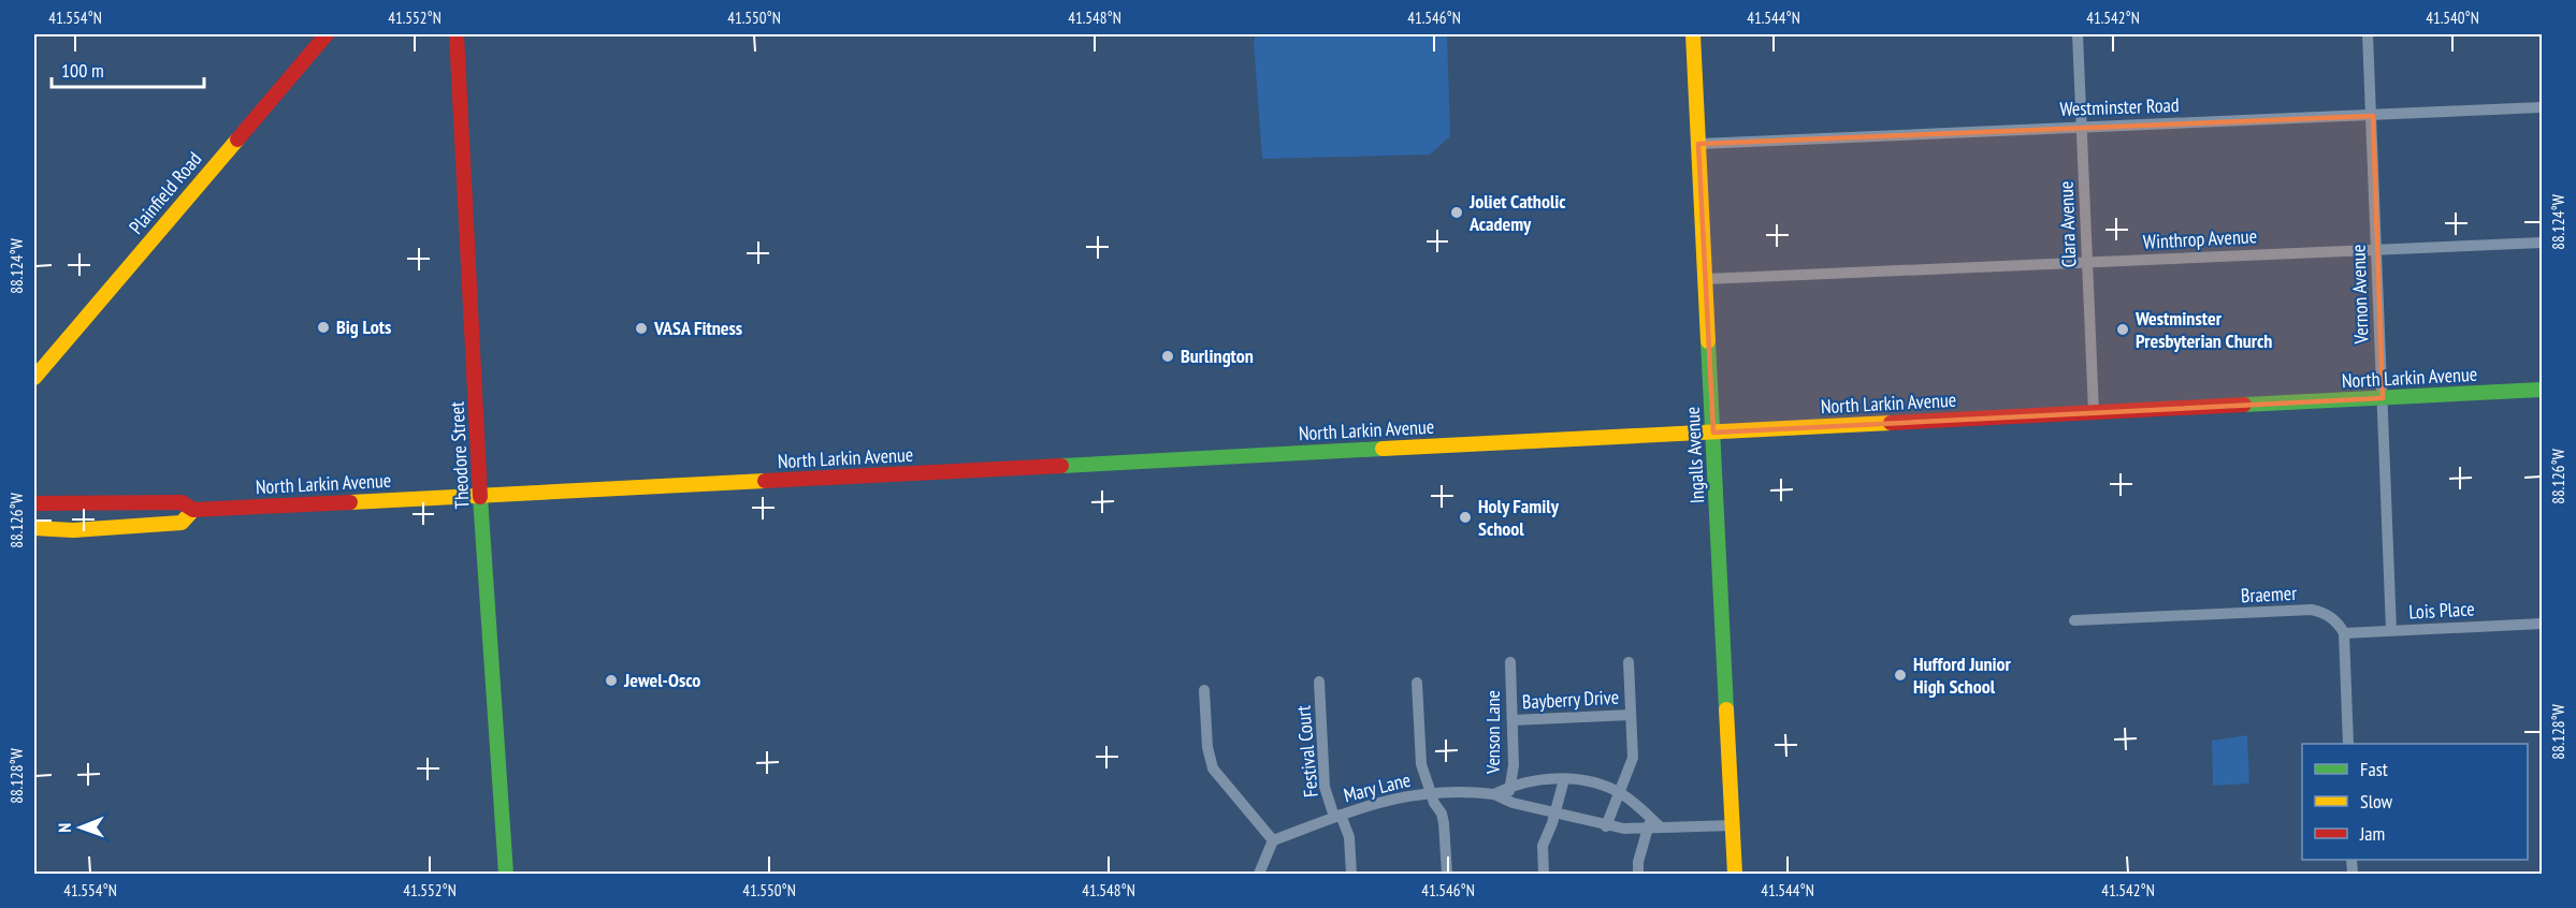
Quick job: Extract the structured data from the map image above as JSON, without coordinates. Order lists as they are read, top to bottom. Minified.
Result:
{"streets":{"main road":["Plainfield Road","North Larkin Avenue","Theodore Street","Ingalls Avenue"],"street":["Westminster Road","Clara Avenue","Winthrop Avenue","Vernon Avenue","Braemer","Lois Place","Bayberry Drive","Venson Lane","Festival Court","Mary Lane"]},"crossings":[["Westminster Road","Clara Avenue"],["Westminster Road","Vernon Avenue"],["Westminster Road","Ingalls Avenue"],["Clara Avenue","Winthrop Avenue"],["Clara Avenue","North Larkin Avenue"],["Winthrop Avenue","Vernon Avenue"],["Winthrop Avenue","Ingalls Avenue"],["Vernon Avenue","North Larkin Avenue"],["Vernon Avenue","Lois Place"],["North Larkin Avenue","Theodore Street"],["North Larkin Avenue","Ingalls Avenue"],["Ingalls Avenue","Mary Lane"],["Braemer","Lois Place"],["Bayberry Drive","Venson Lane"],["Venson Lane","Mary Lane"],["Festival Court","Mary Lane"]],"places":["Joliet Catholic Academy","Big Lots","VASA Fitness","Westminster Presbyterian Church","Burlington","Holy Family School","Hufford Junior High School","Jewel-Osco"],"legend":["Fast","Slow","Jam"],"scale_bar":"100 m","north":"left","coordinates":["41.554°N","41.552°N","41.550°N","41.548°N","41.546°N","41.544°N","41.542°N","41.540°N","88.124°W","88.126°W","88.128°W"]}
